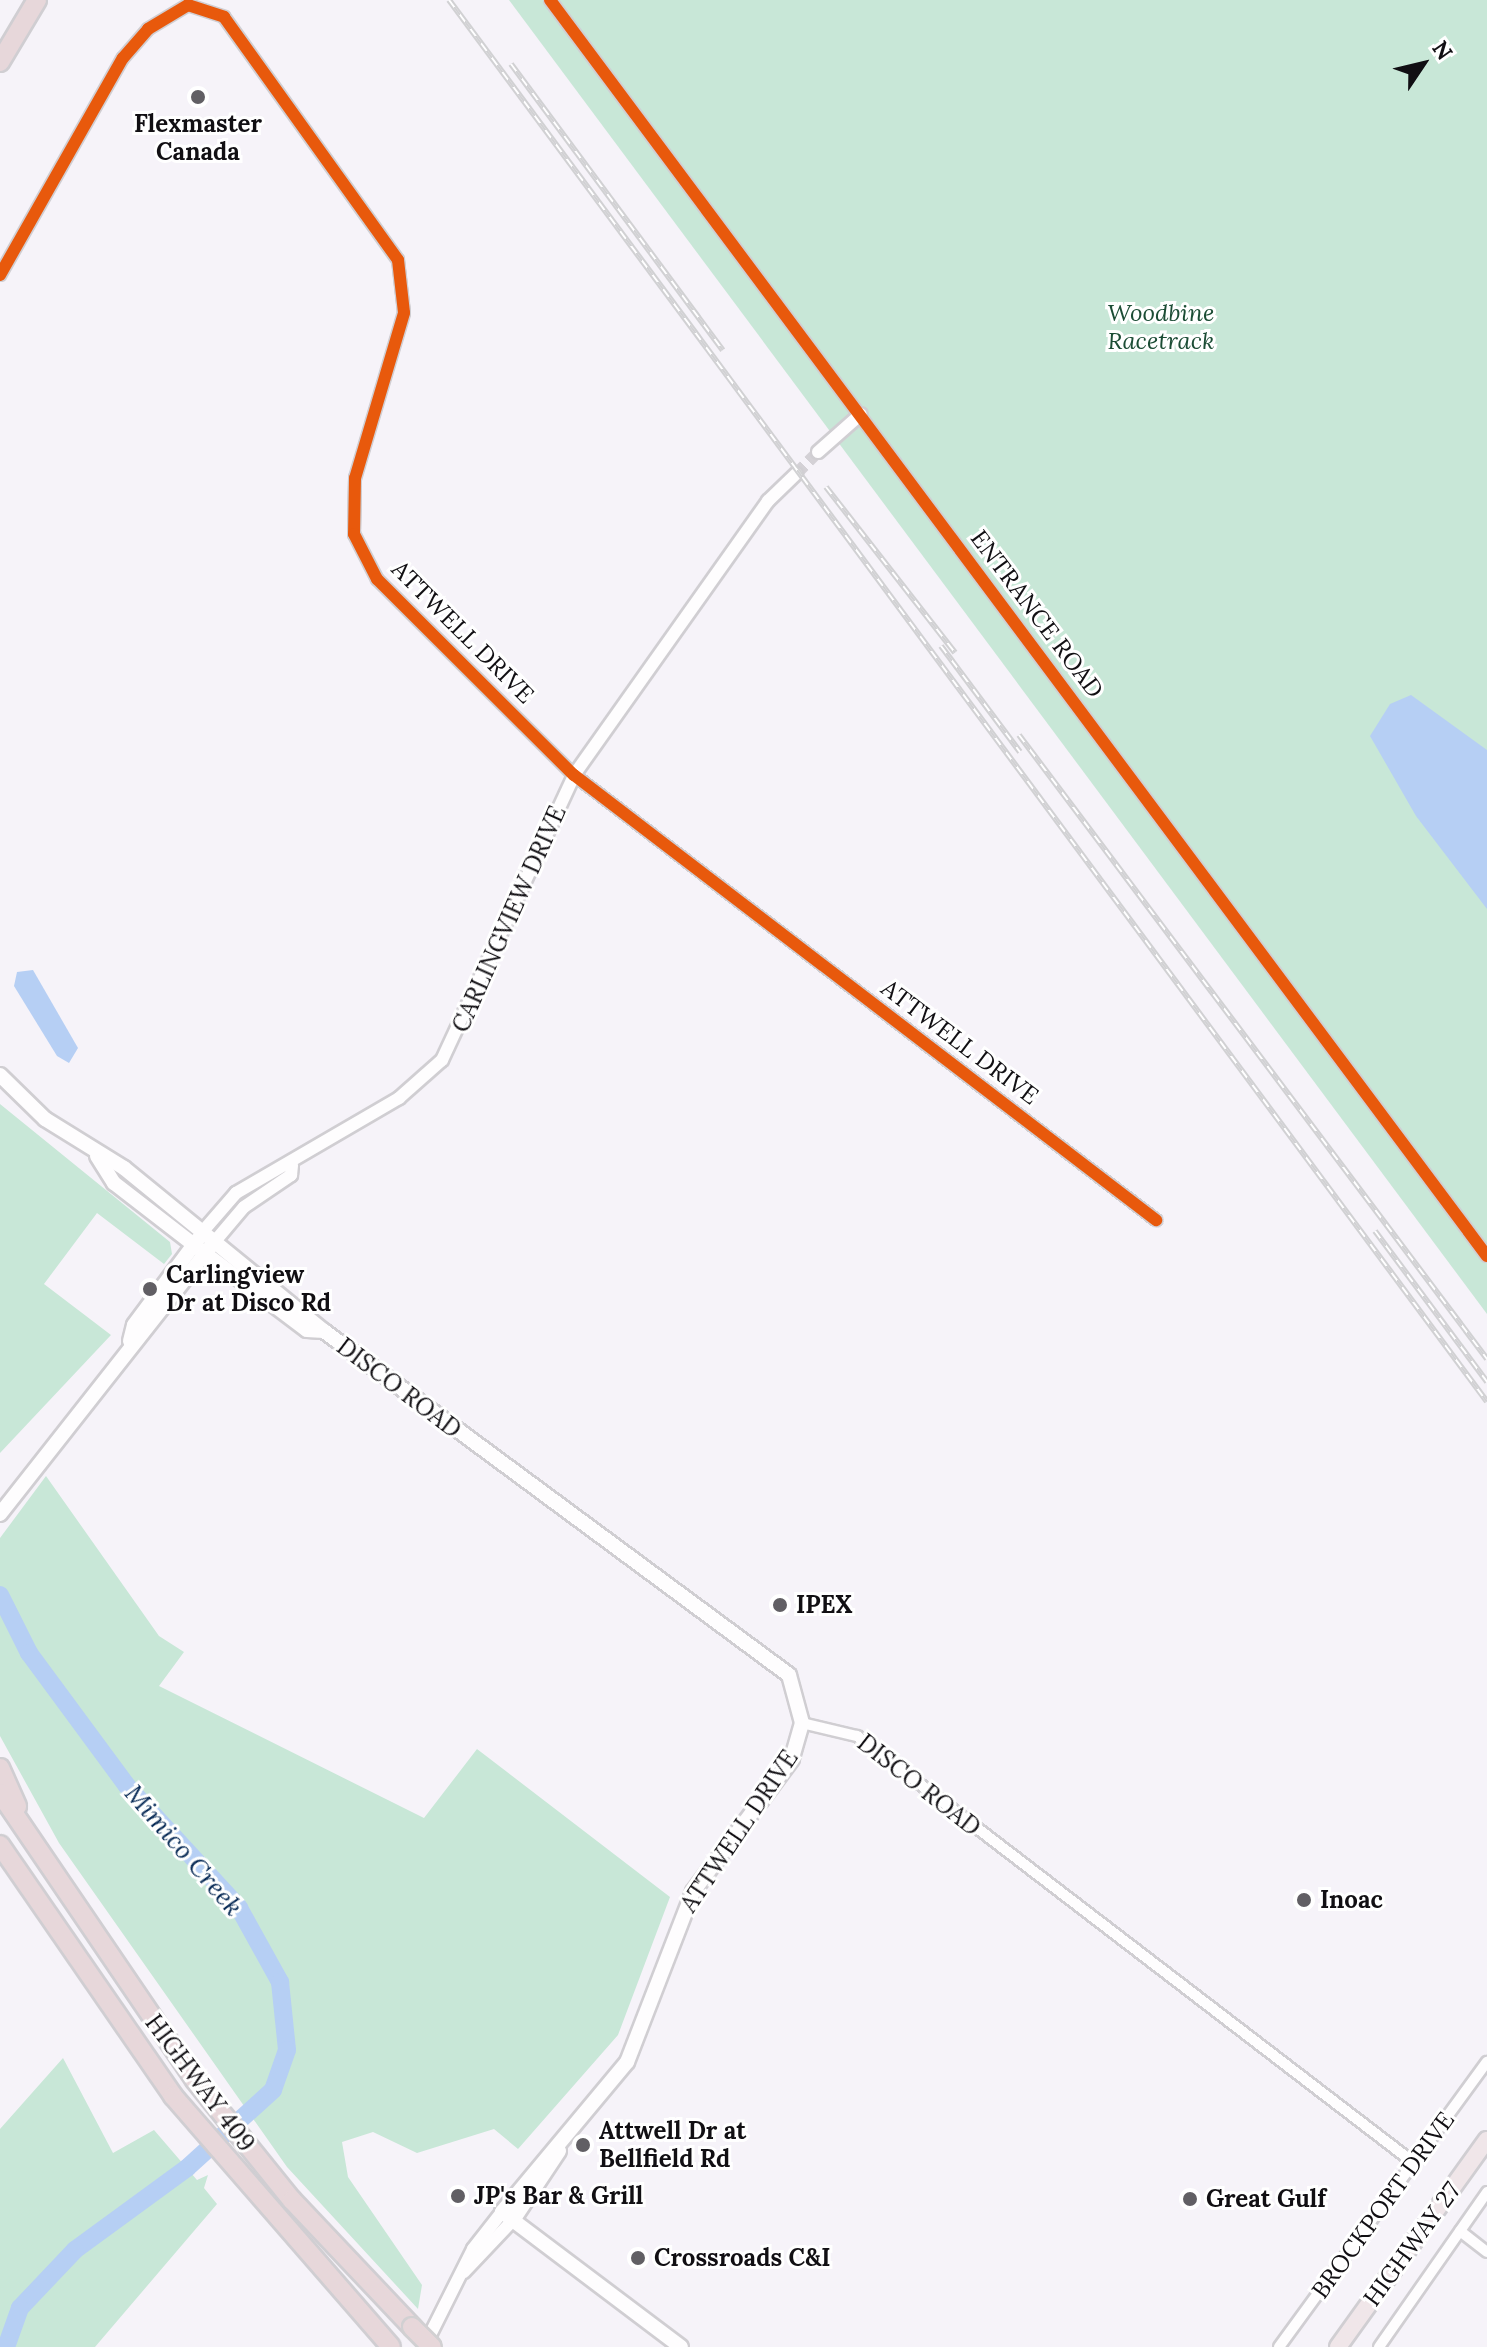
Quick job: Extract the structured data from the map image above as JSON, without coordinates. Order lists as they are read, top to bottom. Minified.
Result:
{"streets":{"highway":["HIGHWAY 409"],"main road":["ATTWELL DRIVE","CARLINGVIEW DRIVE","DISCO ROAD","HIGHWAY 27"],"street":["ENTRANCE ROAD","BROCKPORT DRIVE"]},"crossings":[["ATTWELL DRIVE","CARLINGVIEW DRIVE"],["ATTWELL DRIVE","DISCO ROAD"],["CARLINGVIEW DRIVE","DISCO ROAD"],["DISCO ROAD","BROCKPORT DRIVE"]],"water":["Mimico Creek"],"parks":["Woodbine Racetrack"],"places":["Flexmaster Canada","Carlingview Dr at Disco Rd","IPEX","Inoac","Attwell Dr at Bellfield Rd","JP's Bar & Grill","Great Gulf","Crossroads C&I"],"north":"top right"}
